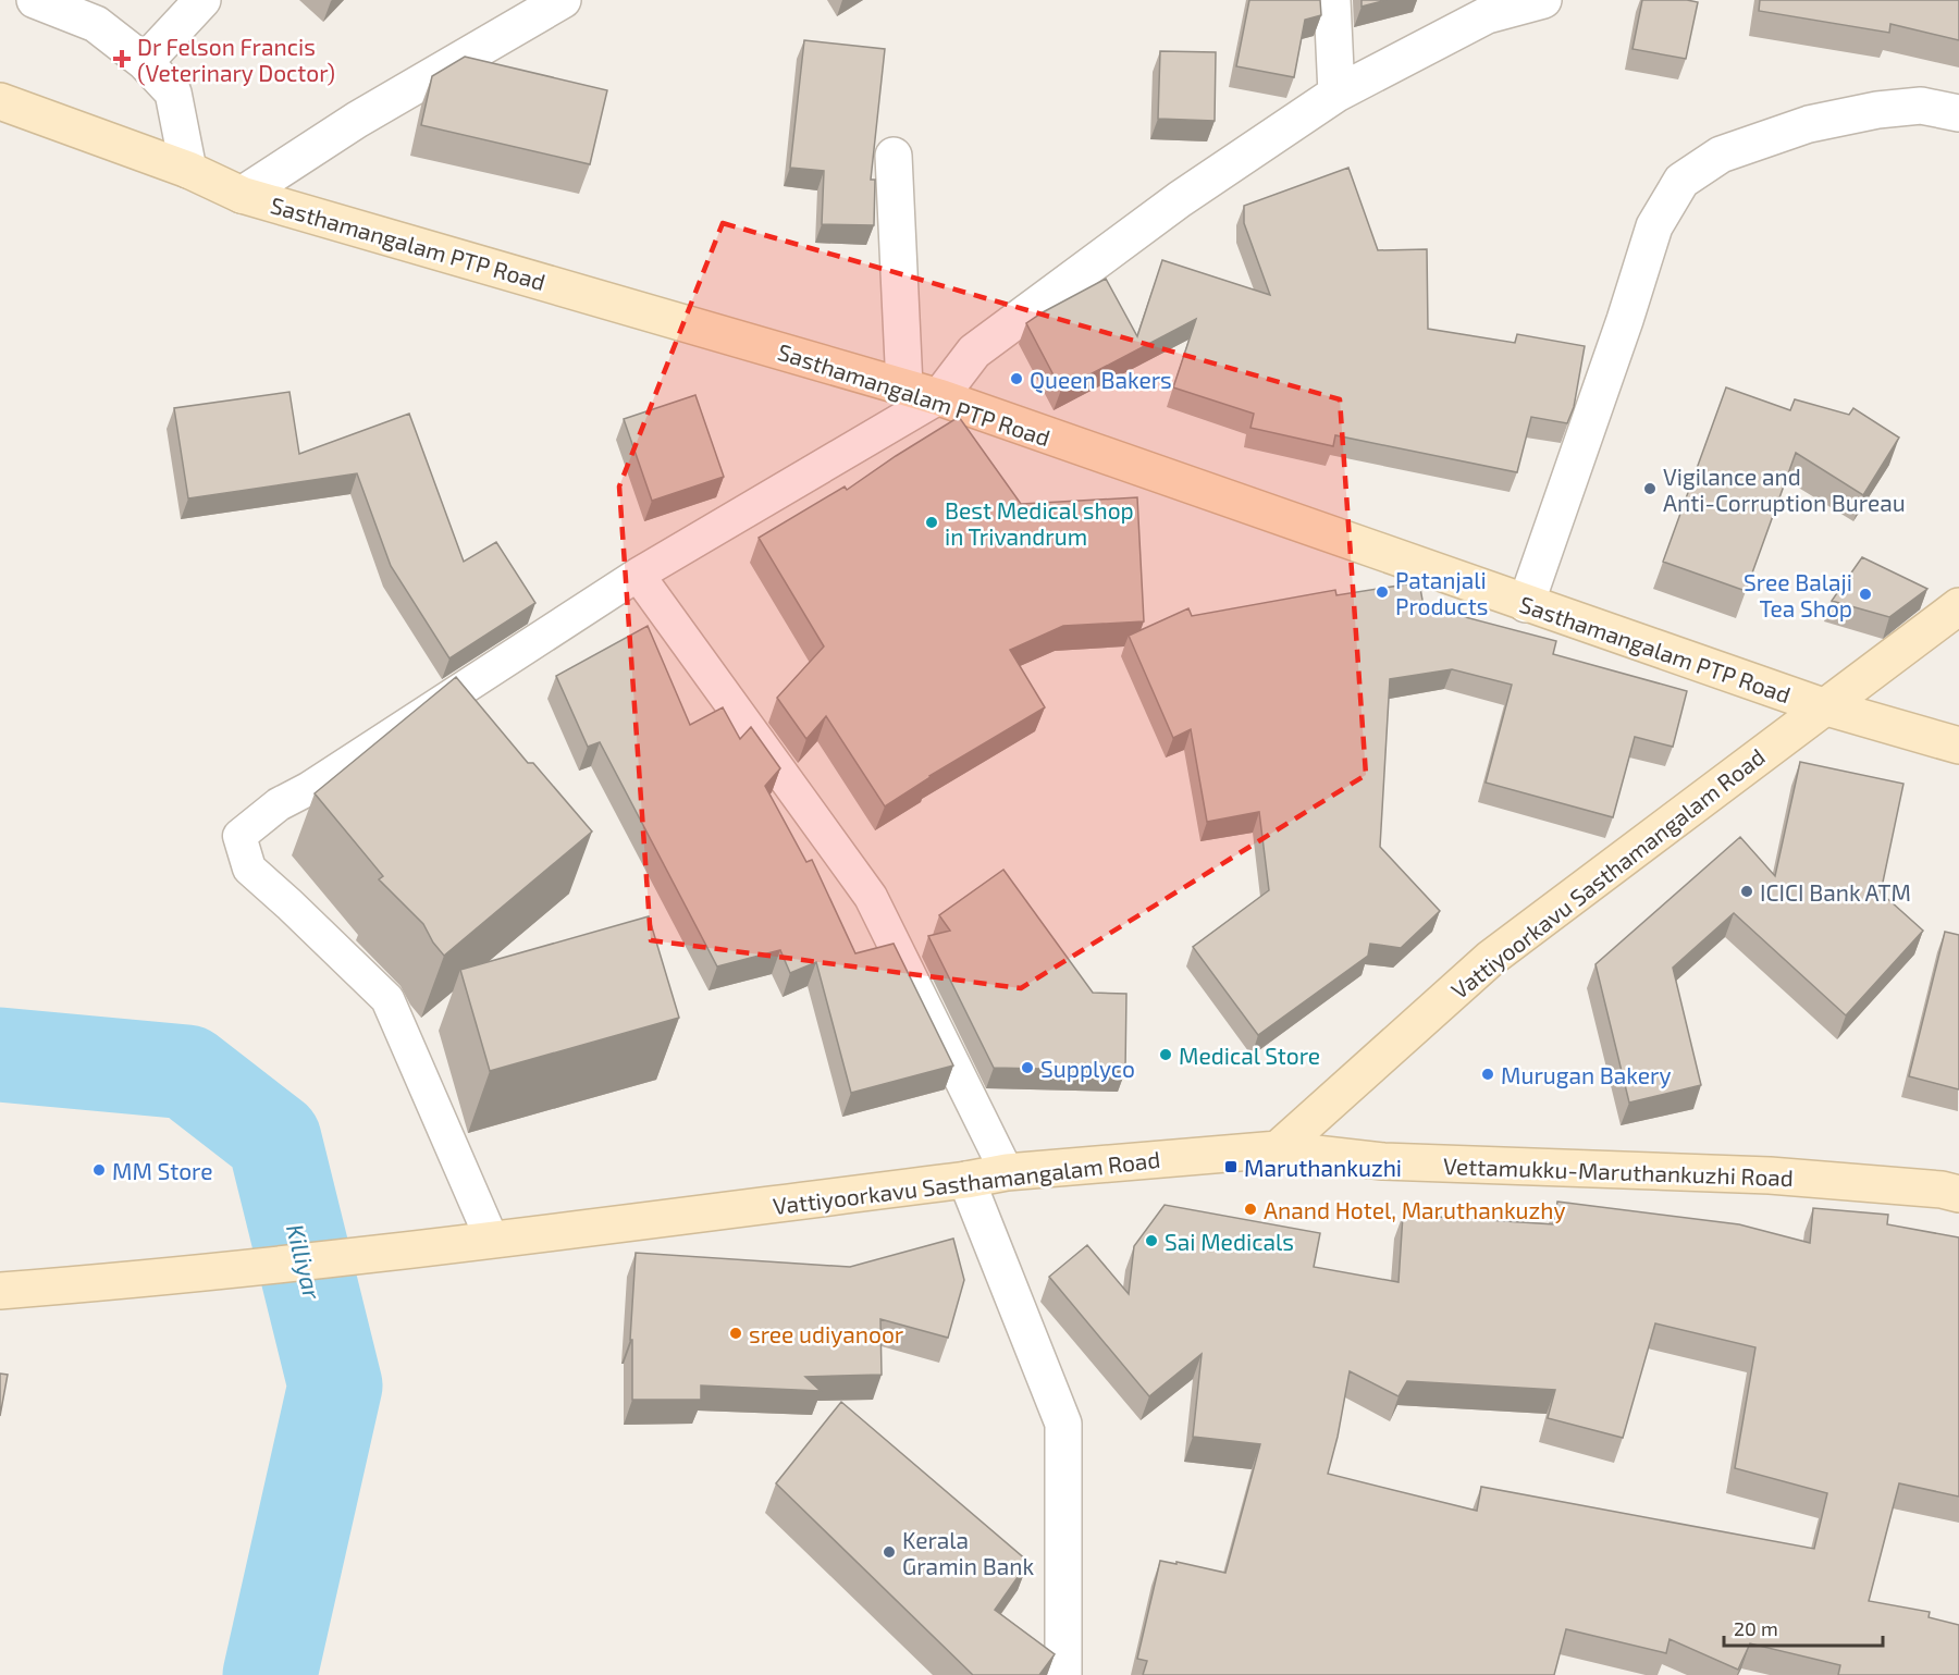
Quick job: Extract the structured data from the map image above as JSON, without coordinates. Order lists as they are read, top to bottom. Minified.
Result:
{"streets":{"main road":["Sasthamangalam PTP Road","Vattiyoorkavu Sasthamangalam Road","Vettamukku-Maruthankuzhi Road"]},"crossings":[["Sasthamangalam PTP Road","Vattiyoorkavu Sasthamangalam Road"],["Vattiyoorkavu Sasthamangalam Road","Vettamukku-Maruthankuzhi Road"]],"water":["Killiyar"],"places":{"health":["Dr Felson Francis (Veterinary Doctor)"],"other":["Queen Bakers","Vigilance and Anti-Corruption Bureau","Best Medical shop in Trivandrum","Patanjali Products","Sree Balaji Tea Shop","ICICI Bank ATM","Medical Store","Supplyco","Murugan Bakery","MM Store","Anand Hotel, Maruthankuzhy","Sai Medicals","sree udiyanoor","Kerala Gramin Bank"],"transit":["Maruthankuzhi"]},"scale_bar":"20 m"}
